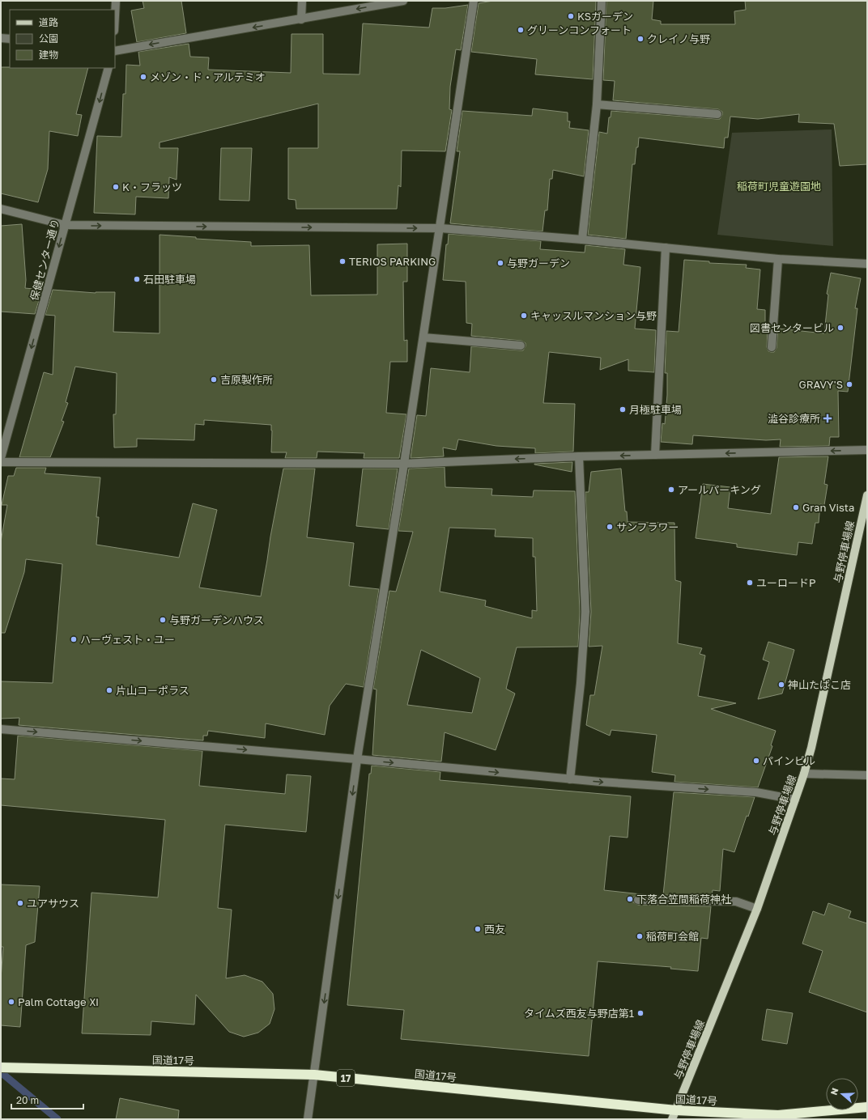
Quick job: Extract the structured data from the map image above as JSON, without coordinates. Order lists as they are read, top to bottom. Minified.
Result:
{"streets":{"highway":["国道17号","17"],"main road":["与野停車場線"],"street":["保健センター通り"]},"crossings":[["与野停車場線","国道17号"]],"one_way":["保健センター通り"],"parks":["稲荷町児童遊園地"],"places":{"other":["KSガーデン","グリーンコンフォート","クレイノ与野","メゾン・ド・アルテミオ","K・フラッツ","TERIOS PARKING","与野ガーデン","石田駐車場","キャッスルマンション与野","図書センタービル","吉原製作所","GRAVY'S","月極駐車場","アールパーキング","Gran Vista","サンフラワー","ユーロードP","与野ガーデンハウス","ハーヴェスト・ユー","神山たばこ店","片山コーポラス","パインビル","下落合笠間稲荷神社","ユアサウス","西友","稲荷町会館","Palm Cottage Ⅺ","タイムズ西友与野店第1"],"health":["澁谷診療所"]},"legend":["道路","公園","建物"],"scale_bar":"20 m","north":"left"}
